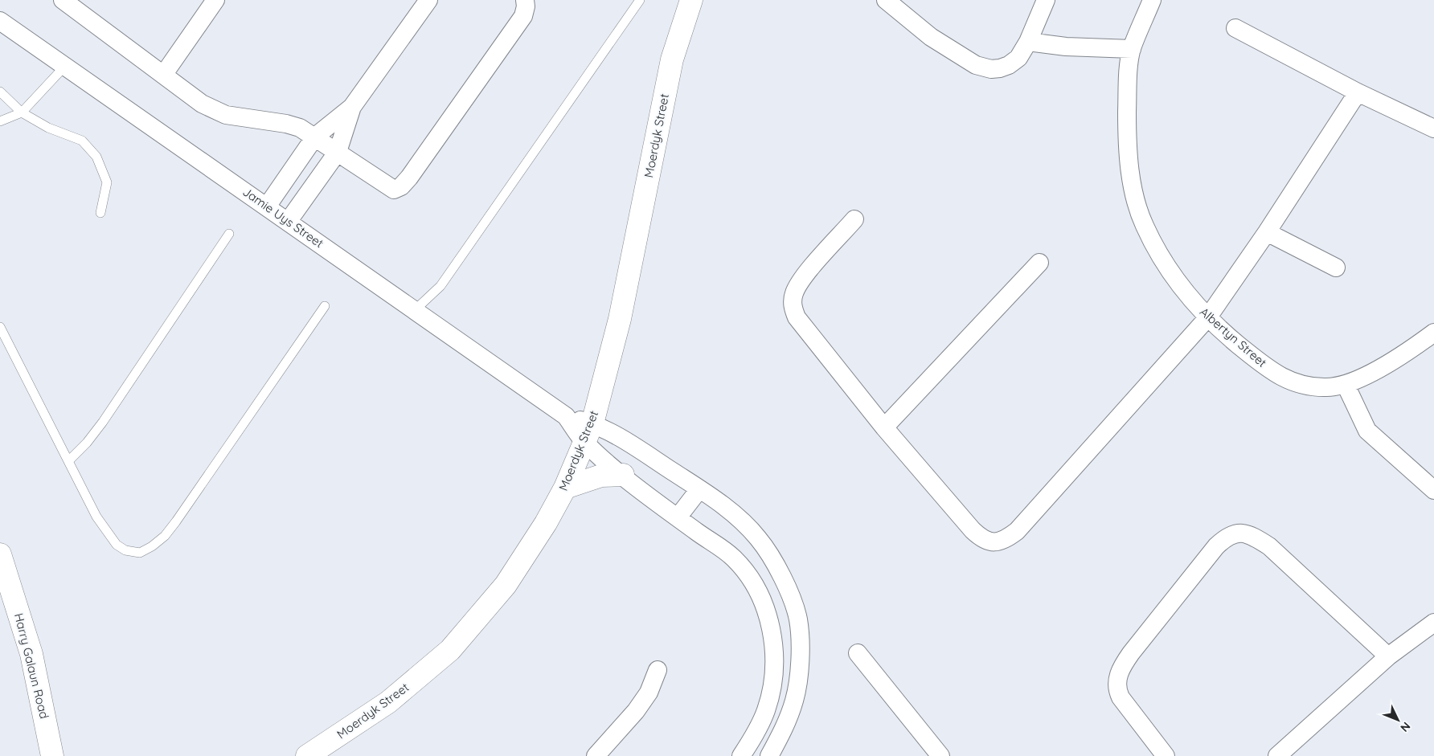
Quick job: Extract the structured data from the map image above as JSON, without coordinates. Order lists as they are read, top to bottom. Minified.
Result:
{"streets":{"street":["Moerdyk Street","Jamie Uys Street","Albertyn Street","Harry Galaun Road"]},"crossings":[["Moerdyk Street","Jamie Uys Street"]],"north":"bottom right"}
